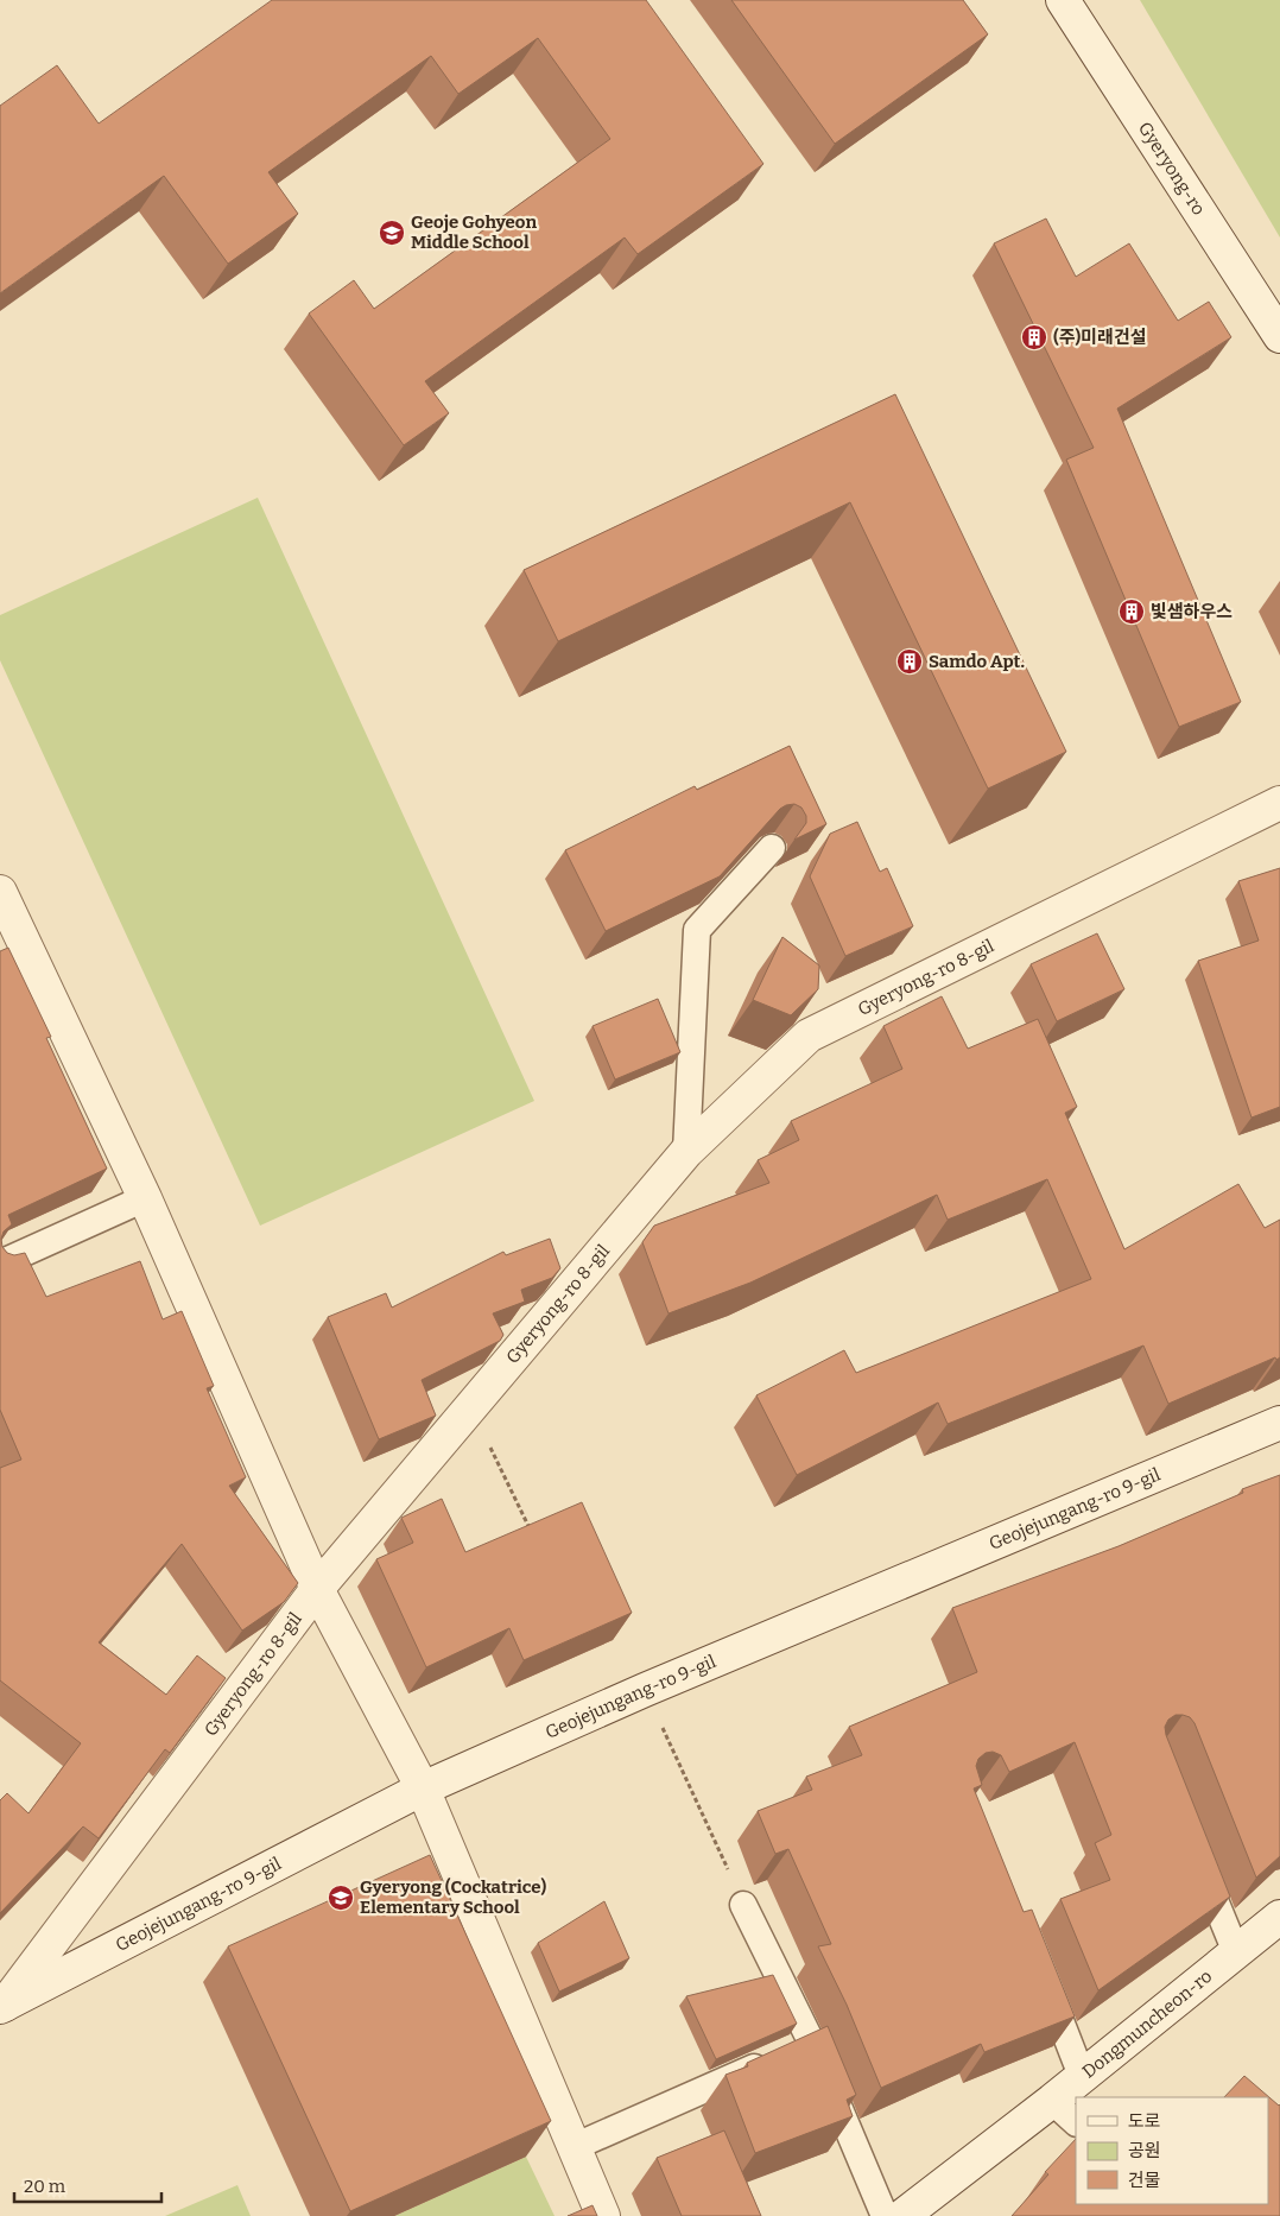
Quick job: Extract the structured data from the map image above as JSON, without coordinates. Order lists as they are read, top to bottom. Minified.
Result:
{"streets":{"street":["Gyeryong-ro","Gyeryong-ro 8-gil","Geojejungang-ro 9-gil","Dongmuncheon-ro"]},"crossings":[["Gyeryong-ro 8-gil","Geojejungang-ro 9-gil"]],"places":{"school or university":["Geoje Gohyeon Middle School","Gyeryong (Cockatrice) Elementary School"],"building":["(주)미래건설","빛샘하우스","Samdo Apt."]},"legend":["도로","공원","건물"],"scale_bar":"20 m"}
